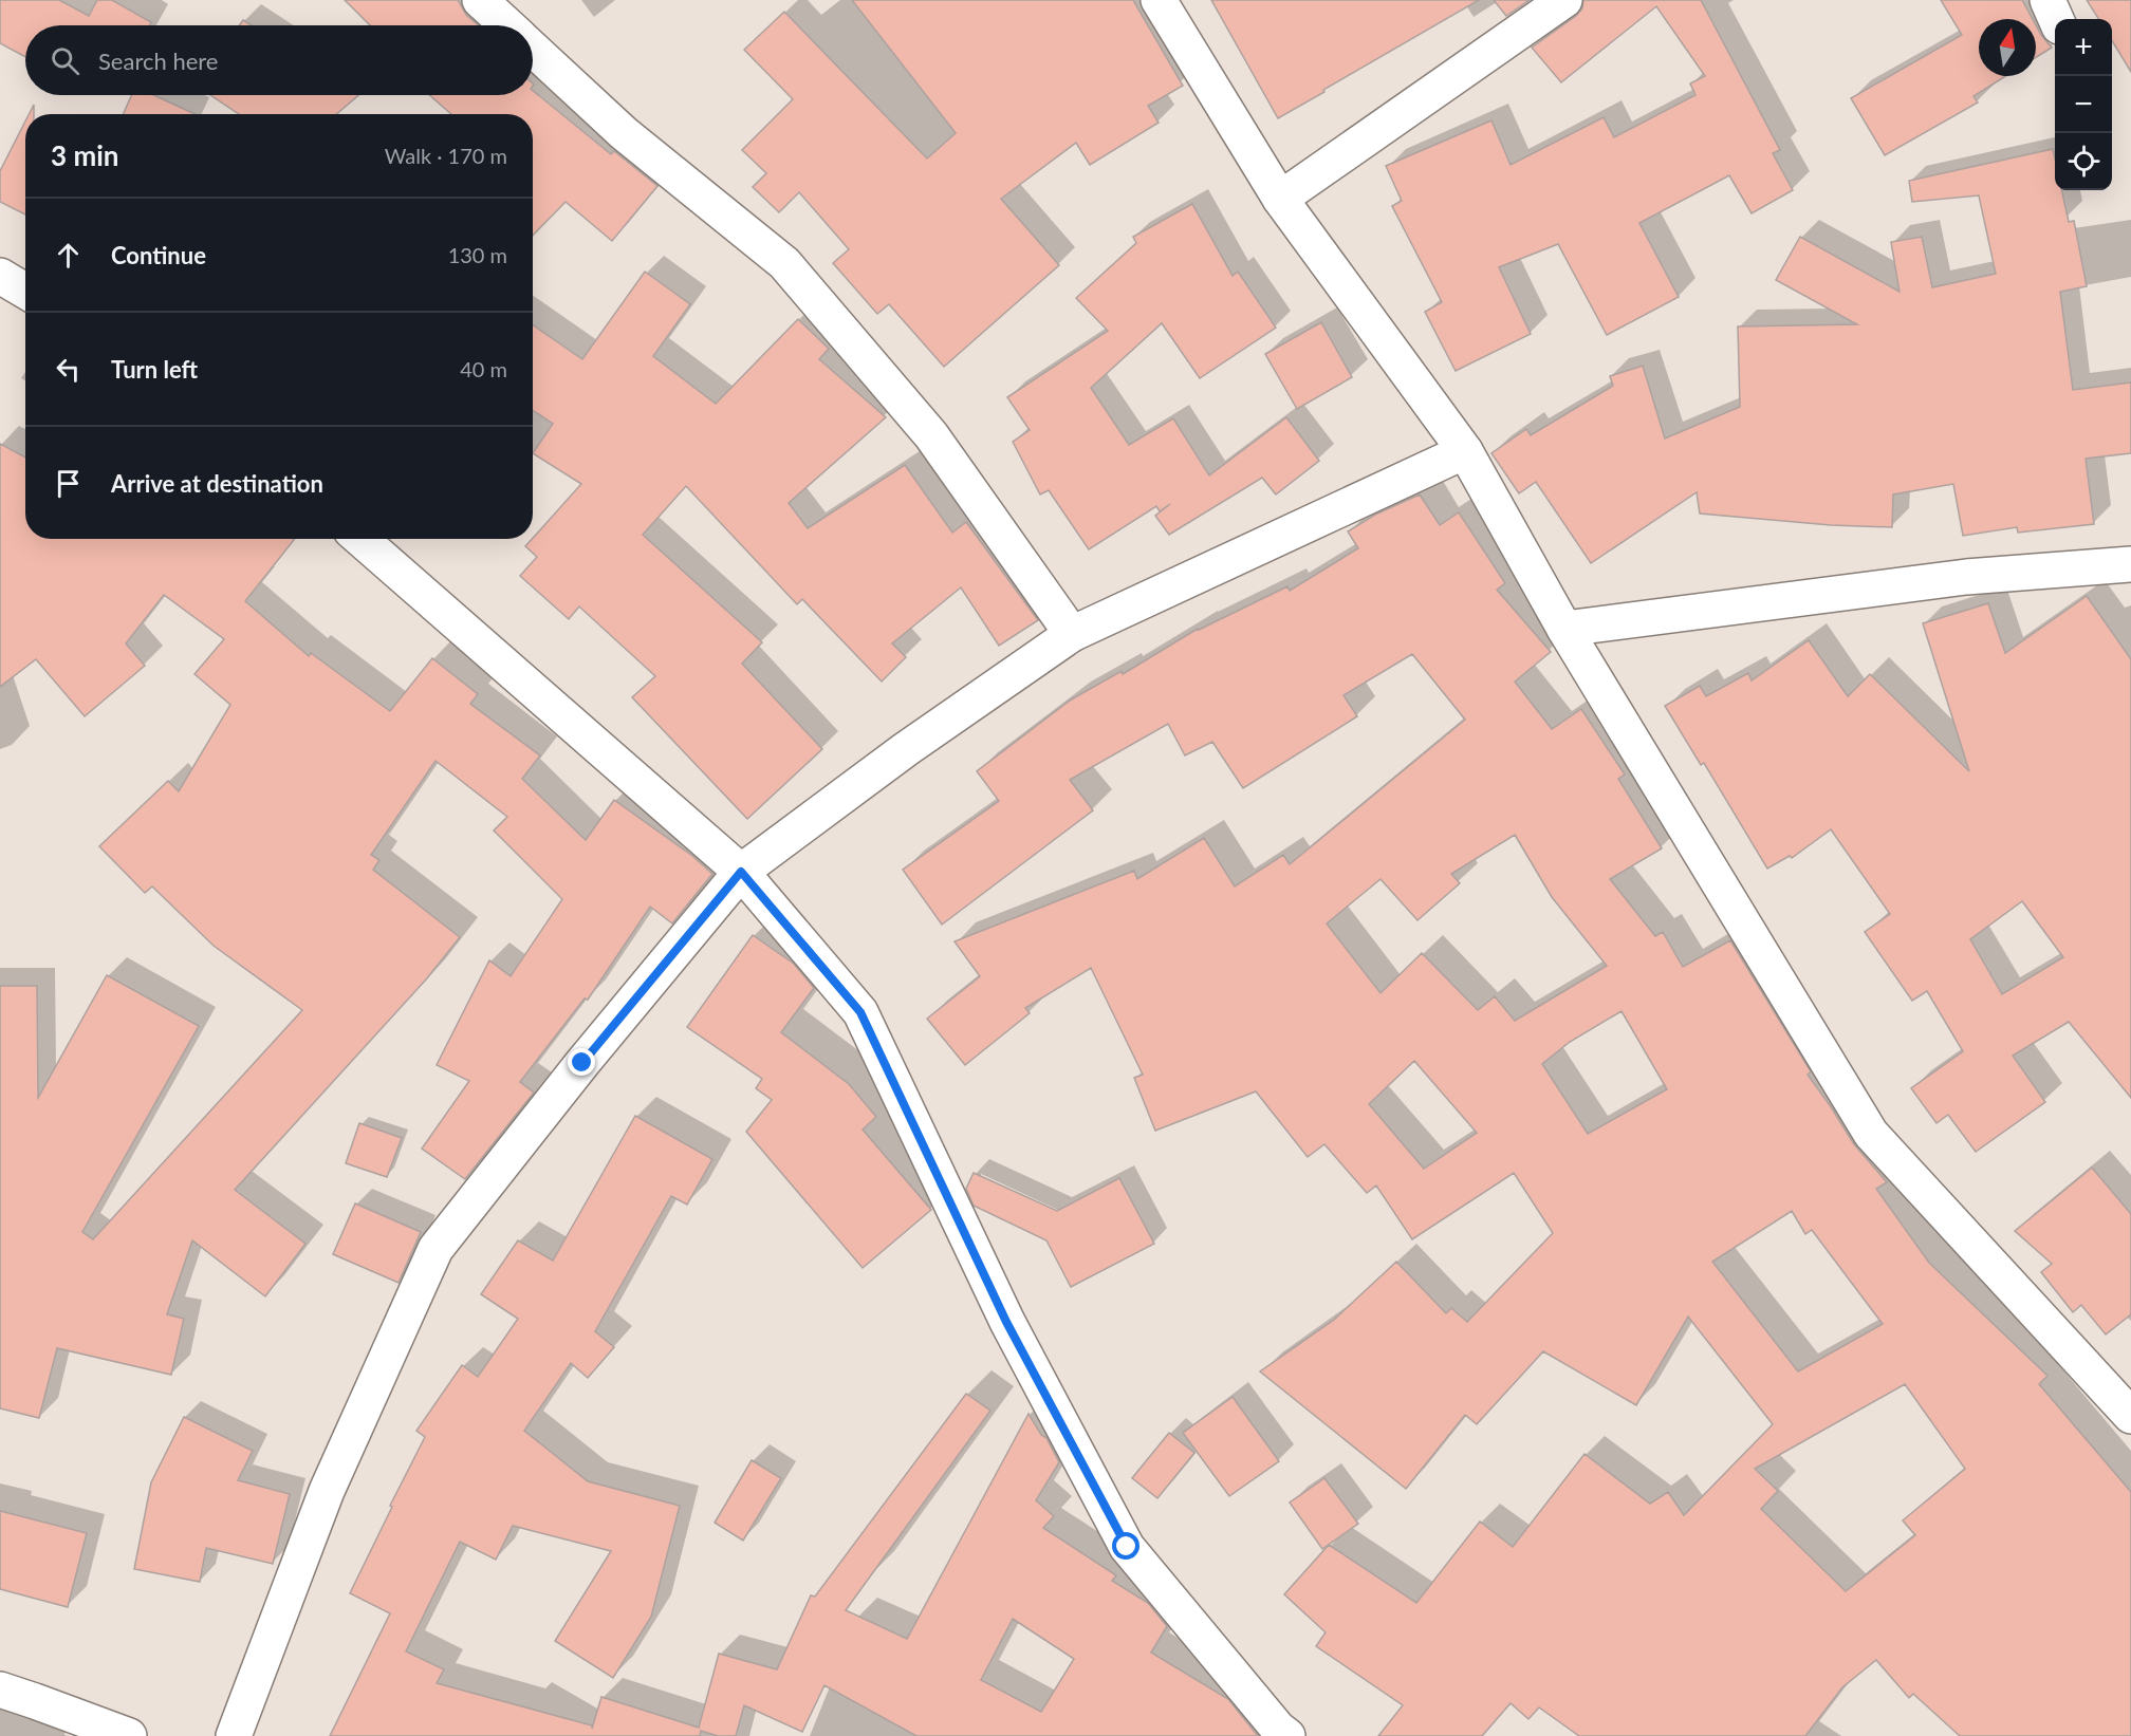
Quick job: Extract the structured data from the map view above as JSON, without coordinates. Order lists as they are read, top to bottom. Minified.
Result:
{"north":"top","page":{"map_buttons":["+","−"],"search":"Search here","heading":["3 min","Walk · 170 m"],"list":[["Continue","130 m"],["Turn left","40 m"],"Arrive at destination"]}}
